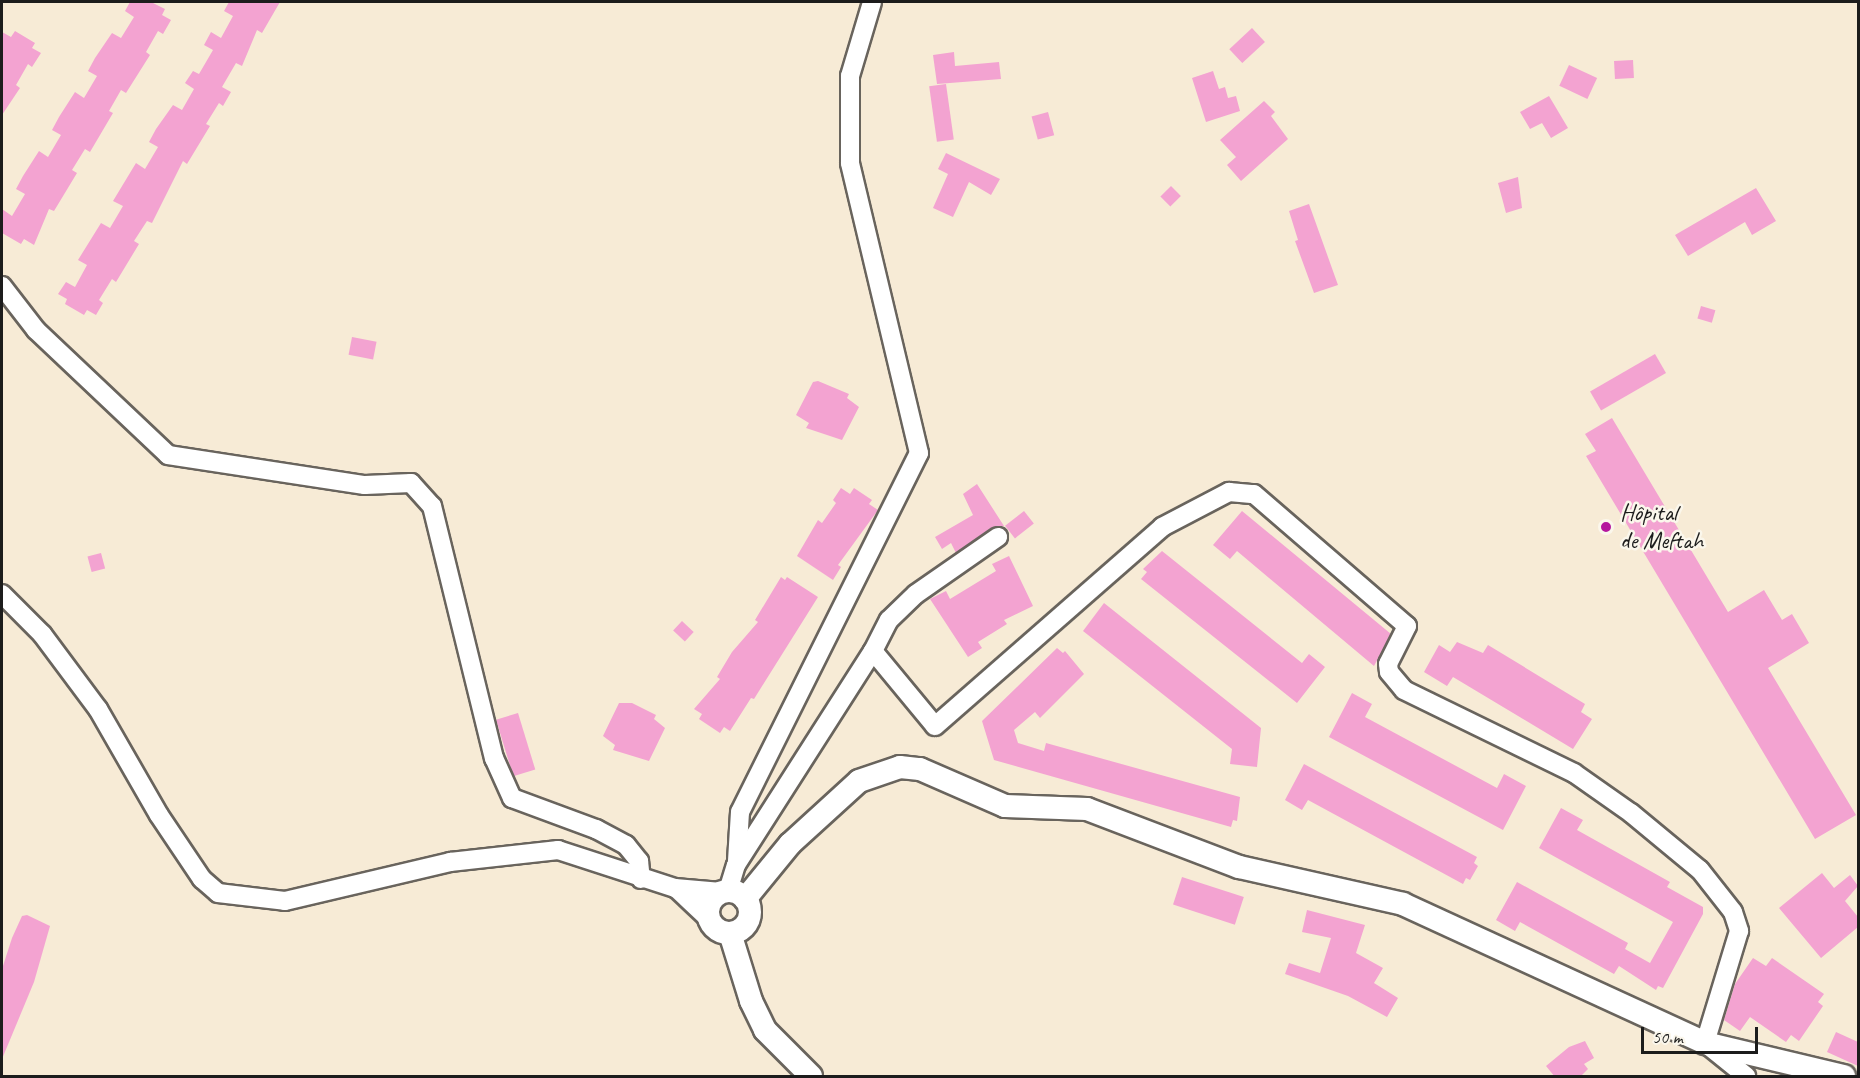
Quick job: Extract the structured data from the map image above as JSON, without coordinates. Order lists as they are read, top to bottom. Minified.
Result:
{"places":["Hôpital de Meftah"],"scale_bar":"50 m"}
